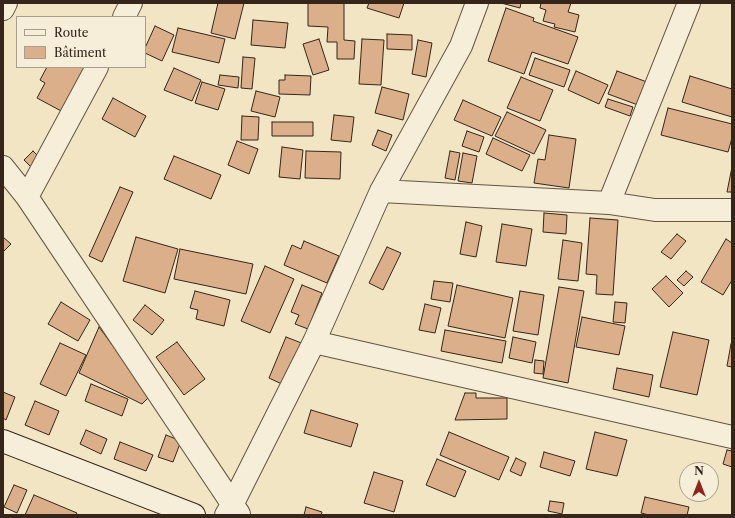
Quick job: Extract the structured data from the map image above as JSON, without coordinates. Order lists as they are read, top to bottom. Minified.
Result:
{"legend":["Route","Bâtiment"],"north":"top"}
